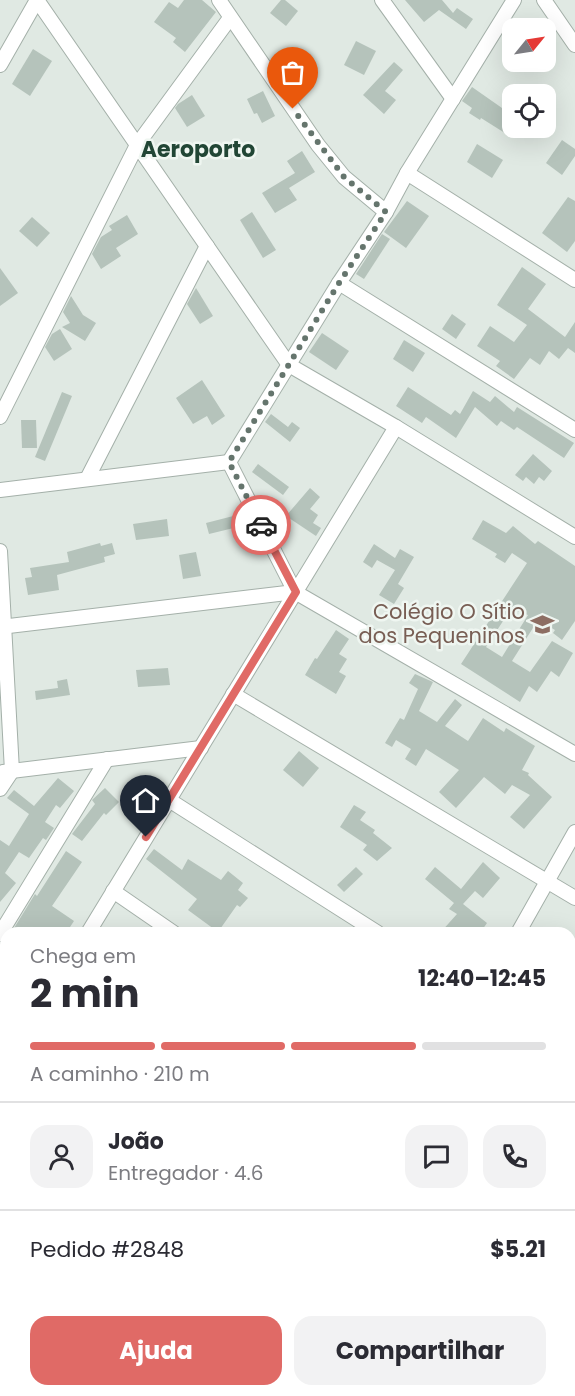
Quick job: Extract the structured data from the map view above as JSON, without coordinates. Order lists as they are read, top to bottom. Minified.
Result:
{"districts":["Aeroporto"],"places":{"school or university":["Colégio O Sítio dos Pequeninos"]},"north":"top right","page":{"heading":["2 min","Chega em","12:40–12:45"],"panel":["João","Entregador · 4.6","Pedido #2848","$5.21"],"bar":"A caminho · 210 m","buttons":["Ajuda","Compartilhar"]}}
